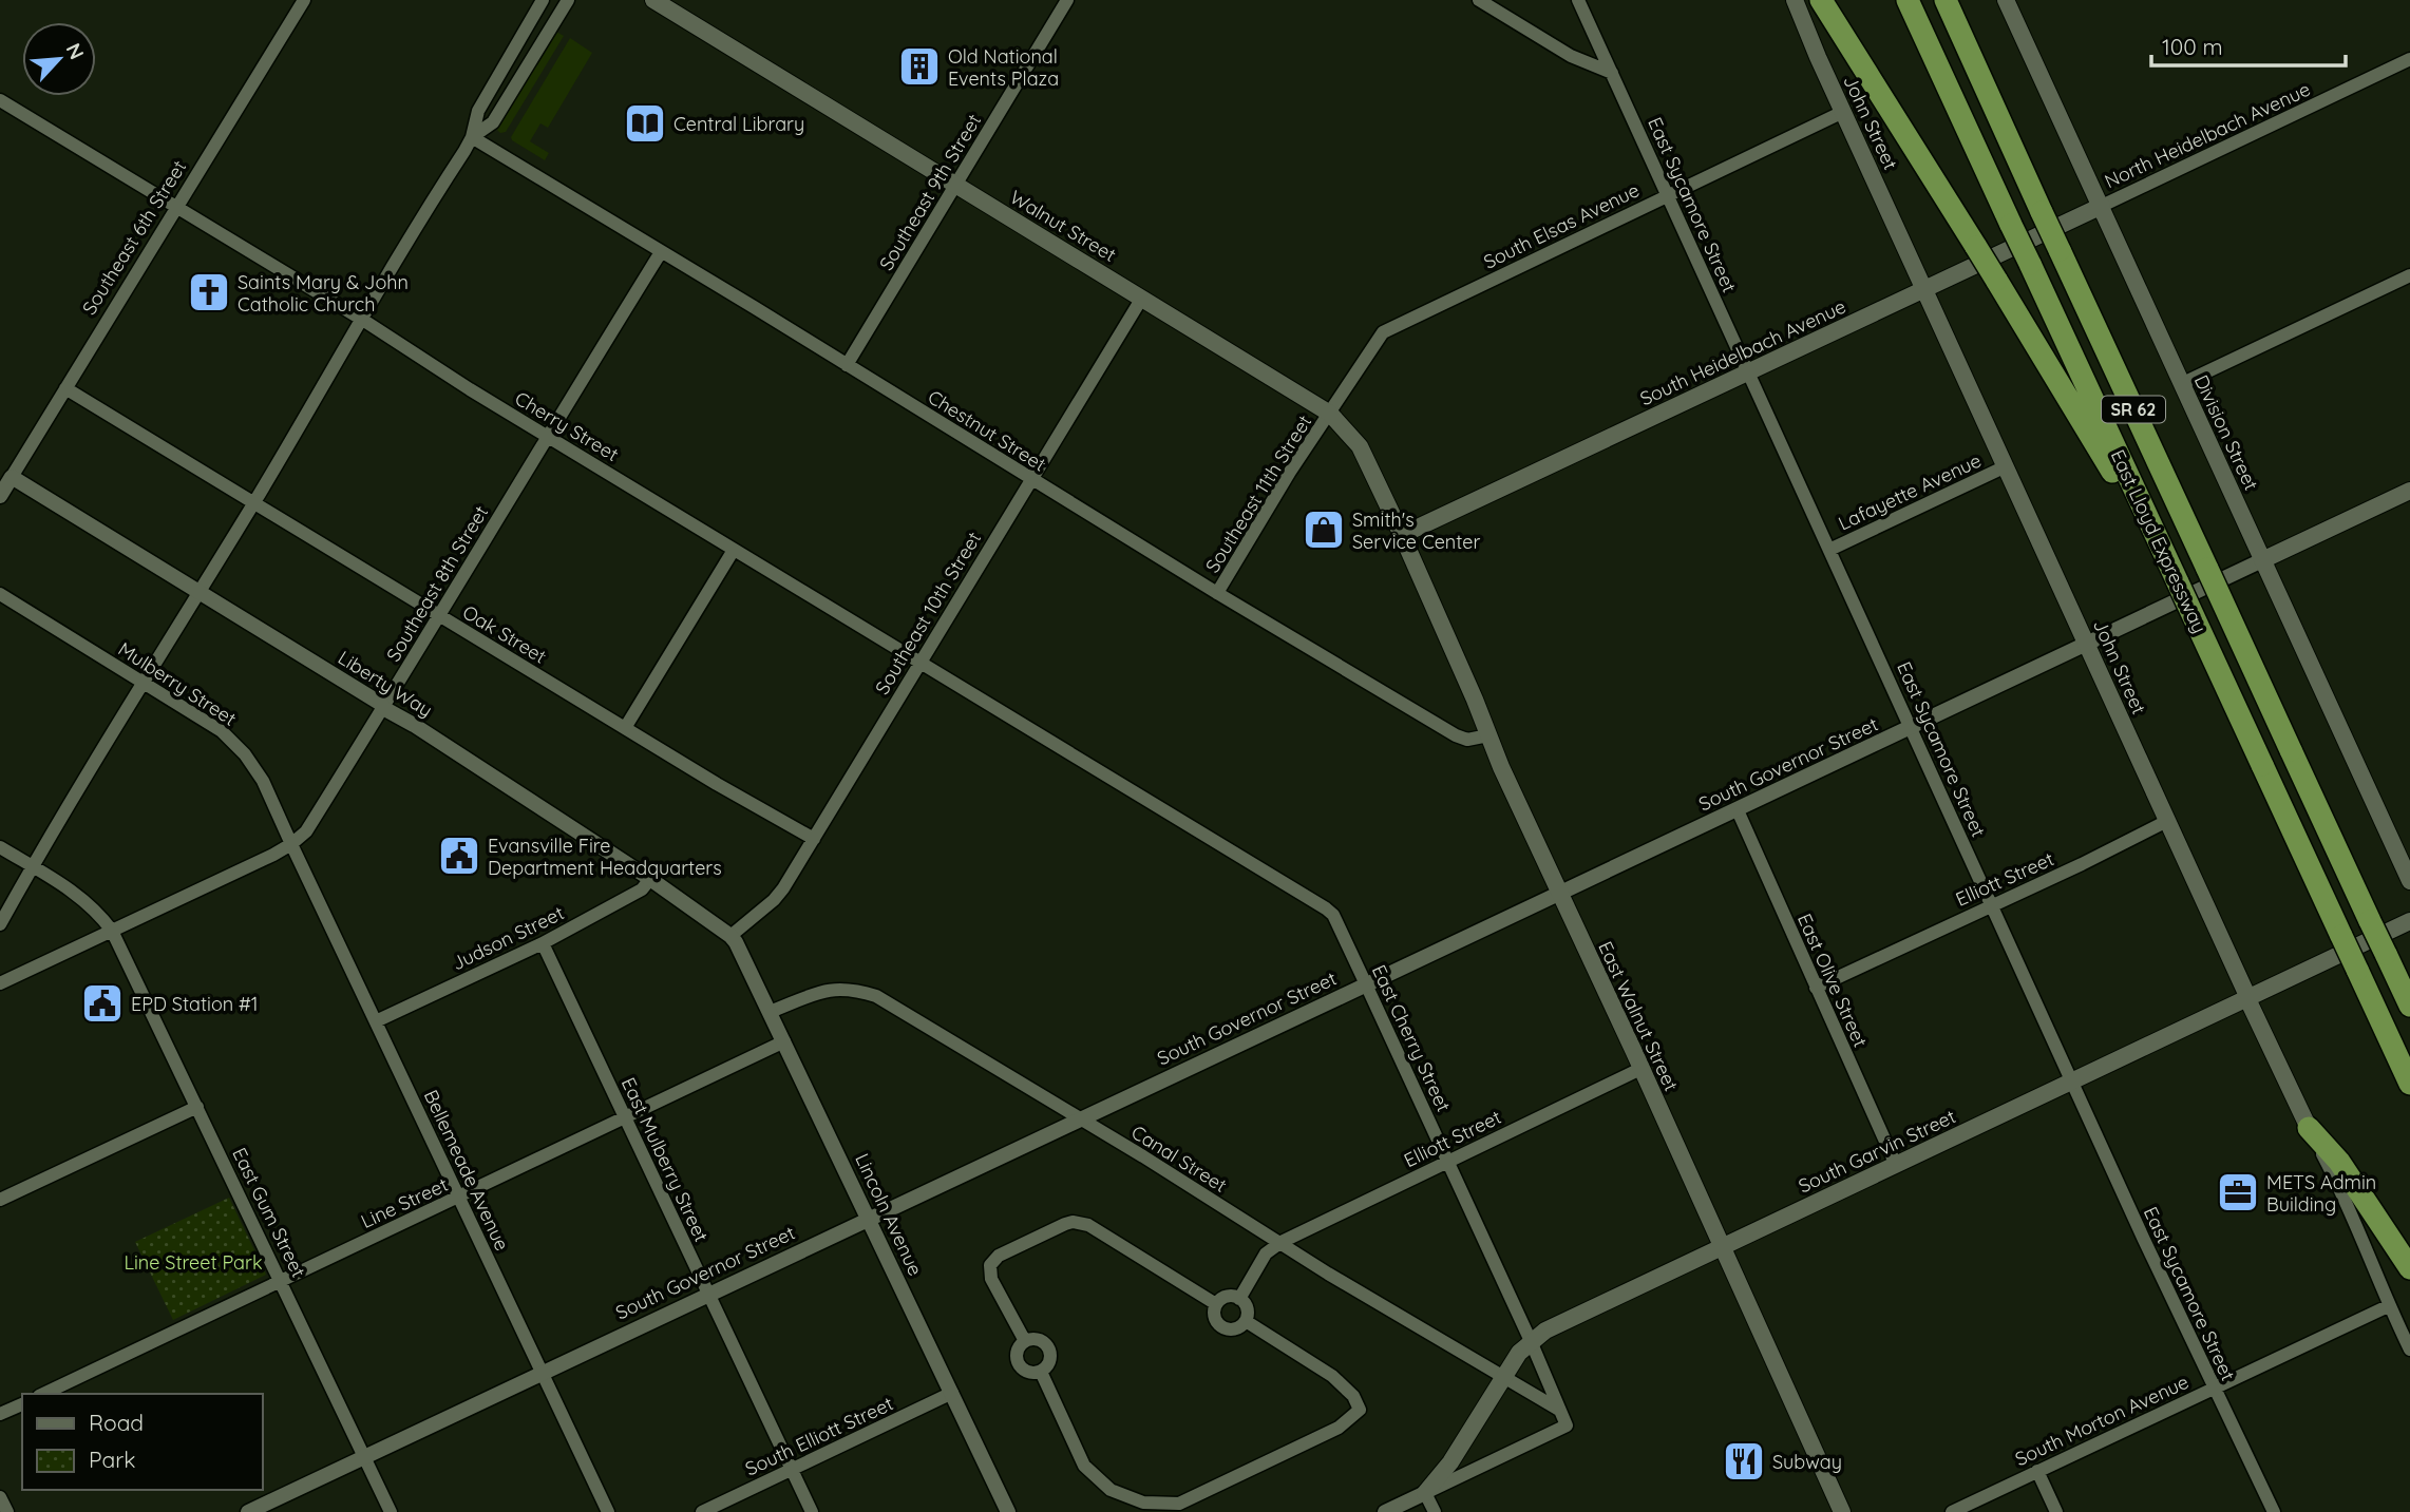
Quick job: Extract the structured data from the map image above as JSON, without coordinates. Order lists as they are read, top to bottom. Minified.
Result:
{"streets":{"highway":["SR 62","East Lloyd Expressway"],"main road":["John Street","Walnut Street","South Heidelbach Avenue","Division Street","East Walnut Street","South Garvin Street"],"street":["North Heidelbach Avenue","Southeast 9th Street","East Sycamore Street","South Elsas Avenue","Southeast 6th Street","Cherry Street","Chestnut Street","Lafayette Avenue","Southeast 11th Street","Southeast 8th Street","Southeast 10th Street","Oak Street","Mulberry Street","Liberty Way","South Governor Street","Elliott Street","Judson Street","East Olive Street","East Cherry Street","Canal Street","East Mulberry Street","Bellemeade Avenue","Line Street","East Gum Street","Lincoln Avenue","South Morton Avenue","South Elliott Street"]},"crossings":[["John Street","South Elsas Avenue"],["John Street","South Heidelbach Avenue"],["John Street","Lafayette Avenue"],["John Street","South Governor Street"],["John Street","Elliott Street"],["John Street","South Garvin Street"],["John Street","South Morton Avenue"],["North Heidelbach Avenue","South Heidelbach Avenue"],["North Heidelbach Avenue","Division Street"],["Southeast 9th Street","Walnut Street"],["Southeast 9th Street","Chestnut Street"],["East Sycamore Street","South Elsas Avenue"],["East Sycamore Street","South Heidelbach Avenue"],["East Sycamore Street","Lafayette Avenue"],["East Sycamore Street","South Governor Street"],["East Sycamore Street","Elliott Street"],["East Sycamore Street","South Garvin Street"],["East Sycamore Street","South Morton Avenue"],["Walnut Street","South Elsas Avenue"],["Walnut Street","South Heidelbach Avenue"],["Walnut Street","Southeast 11th Street"],["Walnut Street","Southeast 10th Street"],["Walnut Street","East Walnut Street"],["South Elsas Avenue","Southeast 11th Street"],["Southeast 6th Street","Cherry Street"],["Southeast 6th Street","Oak Street"],["Southeast 6th Street","Liberty Way"],["South Heidelbach Avenue","Division Street"],["South Heidelbach Avenue","East Walnut Street"],["Cherry Street","Southeast 8th Street"],["Cherry Street","Southeast 10th Street"],["Cherry Street","East Cherry Street"],["Chestnut Street","Southeast 11th Street"],["Chestnut Street","Southeast 8th Street"],["Chestnut Street","Southeast 10th Street"],["Chestnut Street","East Walnut Street"],["Division Street","South Governor Street"],["Southeast 8th Street","Oak Street"],["Southeast 8th Street","Mulberry Street"],["Southeast 8th Street","Liberty Way"],["Southeast 8th Street","Bellemeade Avenue"],["Southeast 8th Street","East Gum Street"],["Southeast 10th Street","Oak Street"],["Southeast 10th Street","Liberty Way"],["Southeast 10th Street","Lincoln Avenue"],["Mulberry Street","Bellemeade Avenue"],["Liberty Way","Judson Street"],["Liberty Way","Lincoln Avenue"],["South Governor Street","East Olive Street"],["South Governor Street","East Walnut Street"],["South Governor Street","East Cherry Street"],["South Governor Street","Canal Street"],["South Governor Street","East Mulberry Street"],["South Governor Street","Bellemeade Avenue"],["South Governor Street","East Gum Street"],["South Governor Street","Lincoln Avenue"],["Elliott Street","East Olive Street"],["Elliott Street","East Walnut Street"],["Elliott Street","East Cherry Street"],["Elliott Street","Canal Street"],["Judson Street","East Mulberry Street"],["Judson Street","Bellemeade Avenue"],["East Olive Street","South Garvin Street"],["East Walnut Street","South Garvin Street"],["East Cherry Street","South Garvin Street"],["East Cherry Street","Canal Street"],["South Garvin Street","Canal Street"],["Canal Street","Lincoln Avenue"],["East Mulberry Street","Line Street"],["East Mulberry Street","South Elliott Street"],["Bellemeade Avenue","Line Street"],["Line Street","East Gum Street"],["Line Street","Lincoln Avenue"],["Lincoln Avenue","South Elliott Street"]],"parks":["Line Street Park"],"places":{"building":["Old National Events Plaza"],"library":["Central Library"],"church":["Saints Mary & John Catholic Church"],"shop":["Smith's Service Center"],"public building":["Evansville Fire Department Headquarters","EPD Station #1"],"office":["METS Admin Building"],"restaurant":["Subway"]},"legend":["Road","Park"],"scale_bar":"100 m","north":"top right"}
